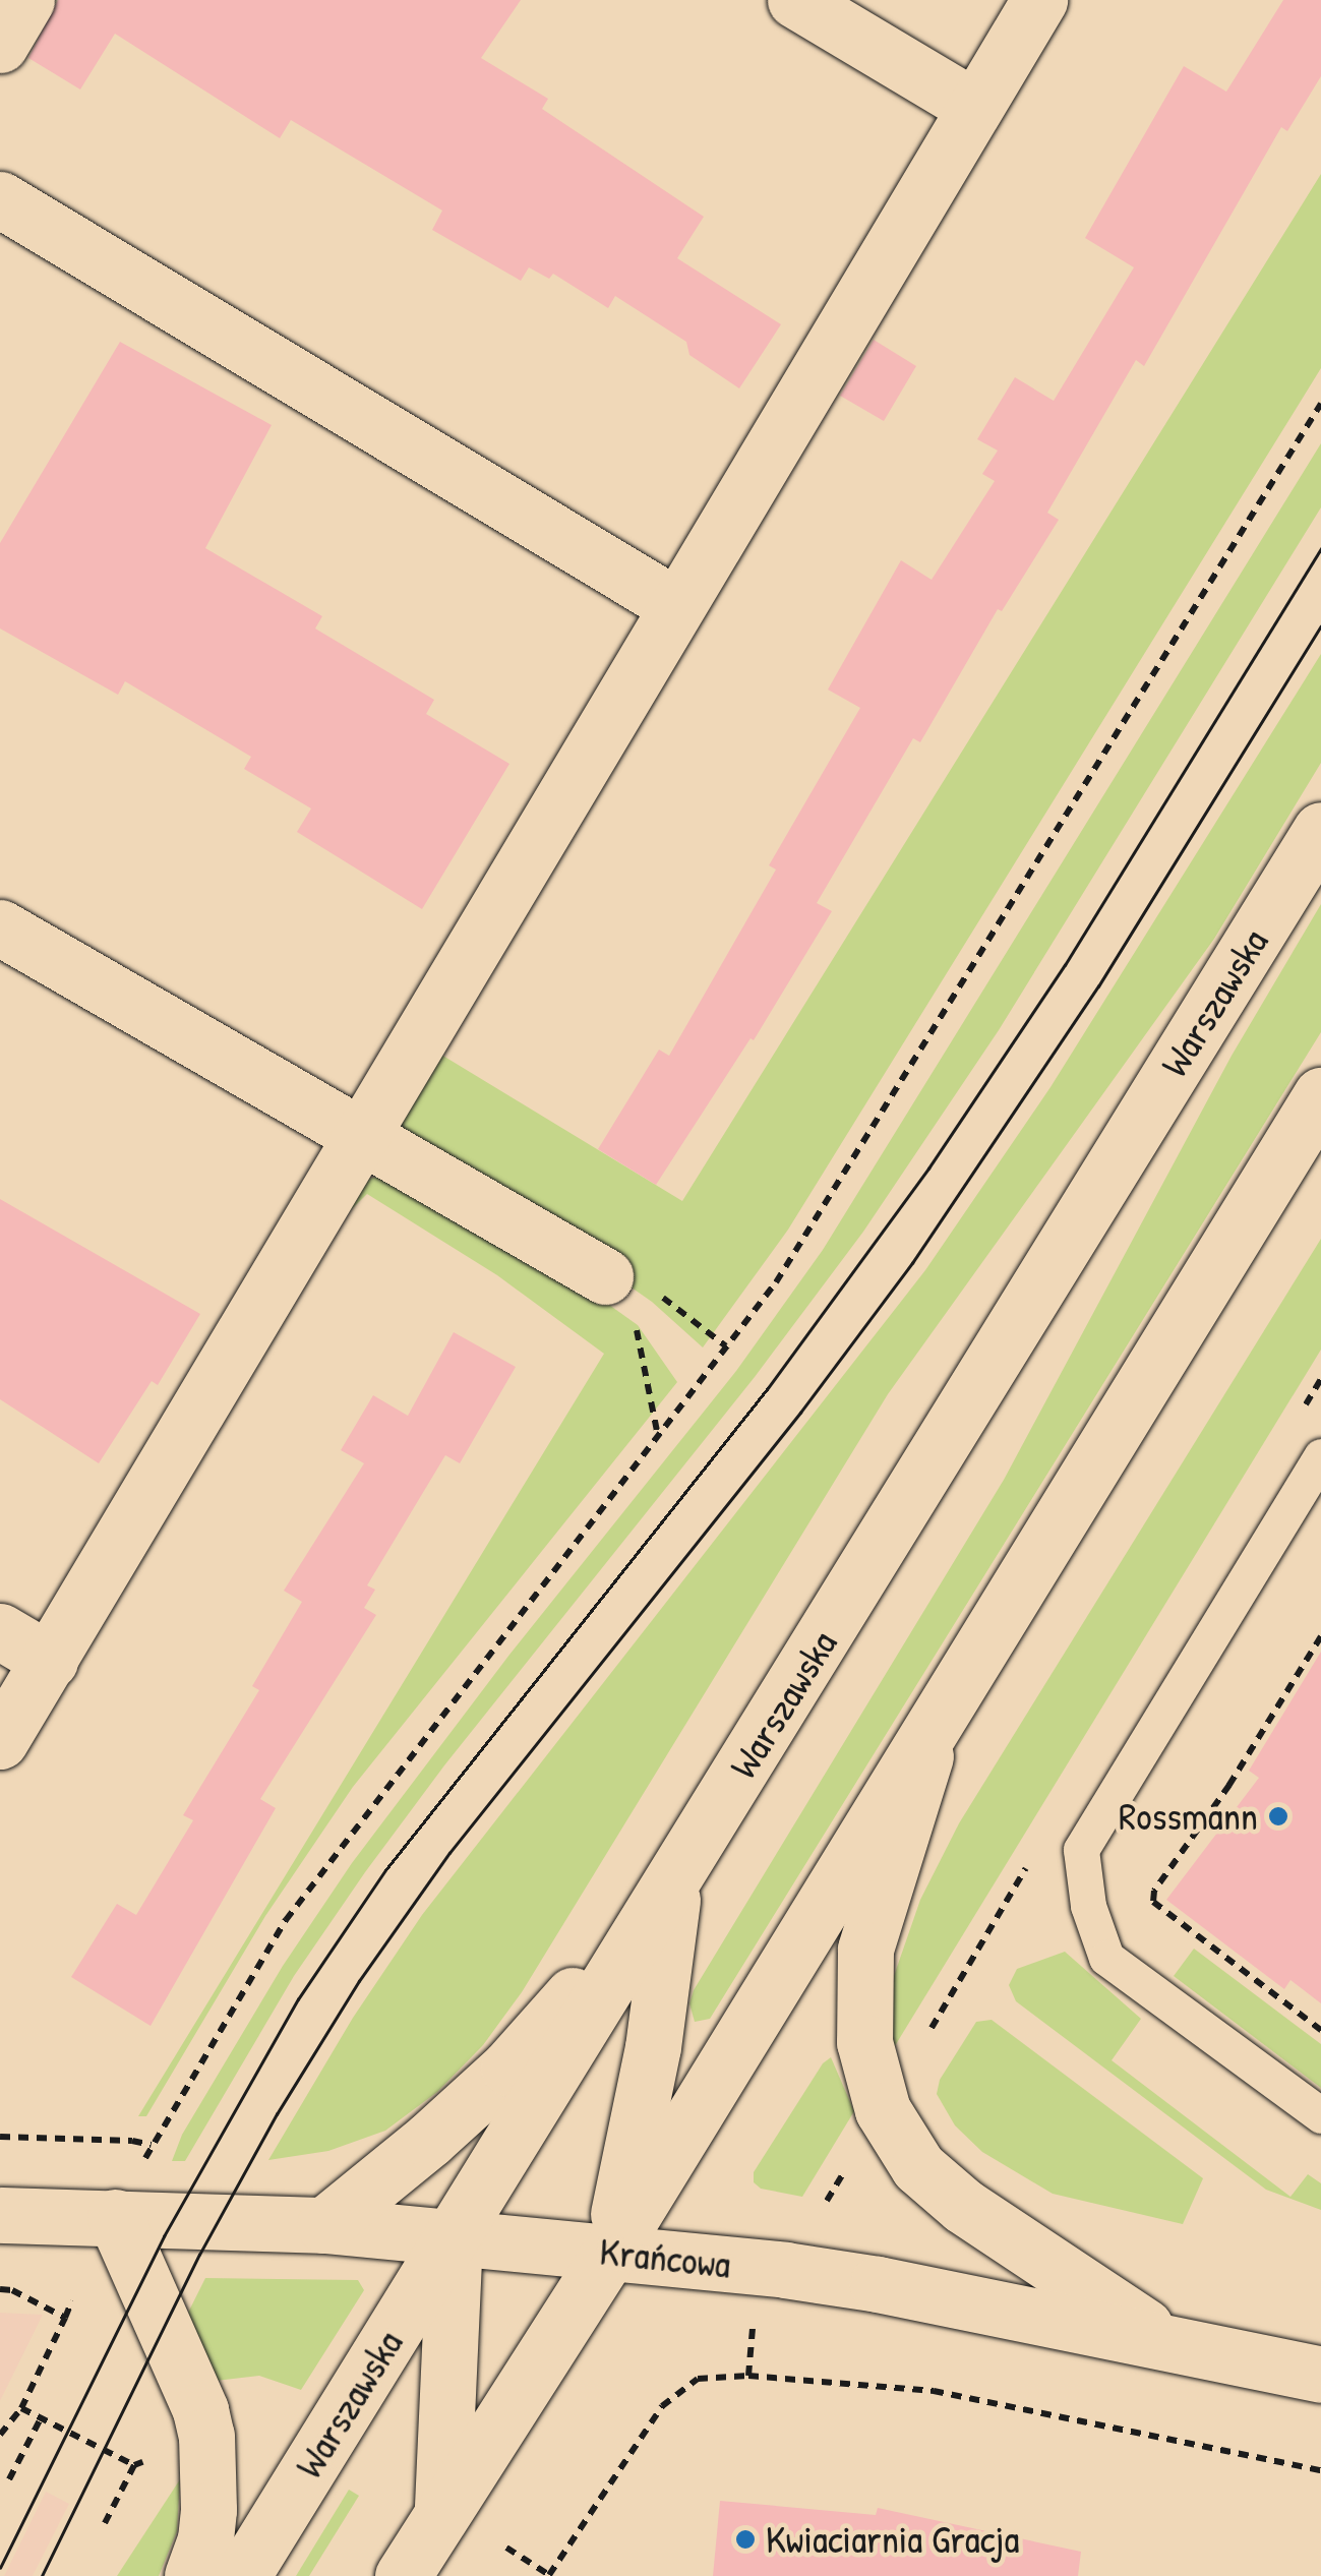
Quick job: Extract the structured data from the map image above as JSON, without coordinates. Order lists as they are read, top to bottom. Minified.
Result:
{"streets":{"street":["Warszawska","Krańcowa"]},"crossings":[["Warszawska","Krańcowa"]],"places":["Rossmann","Kwiaciarnia Gracja"]}
